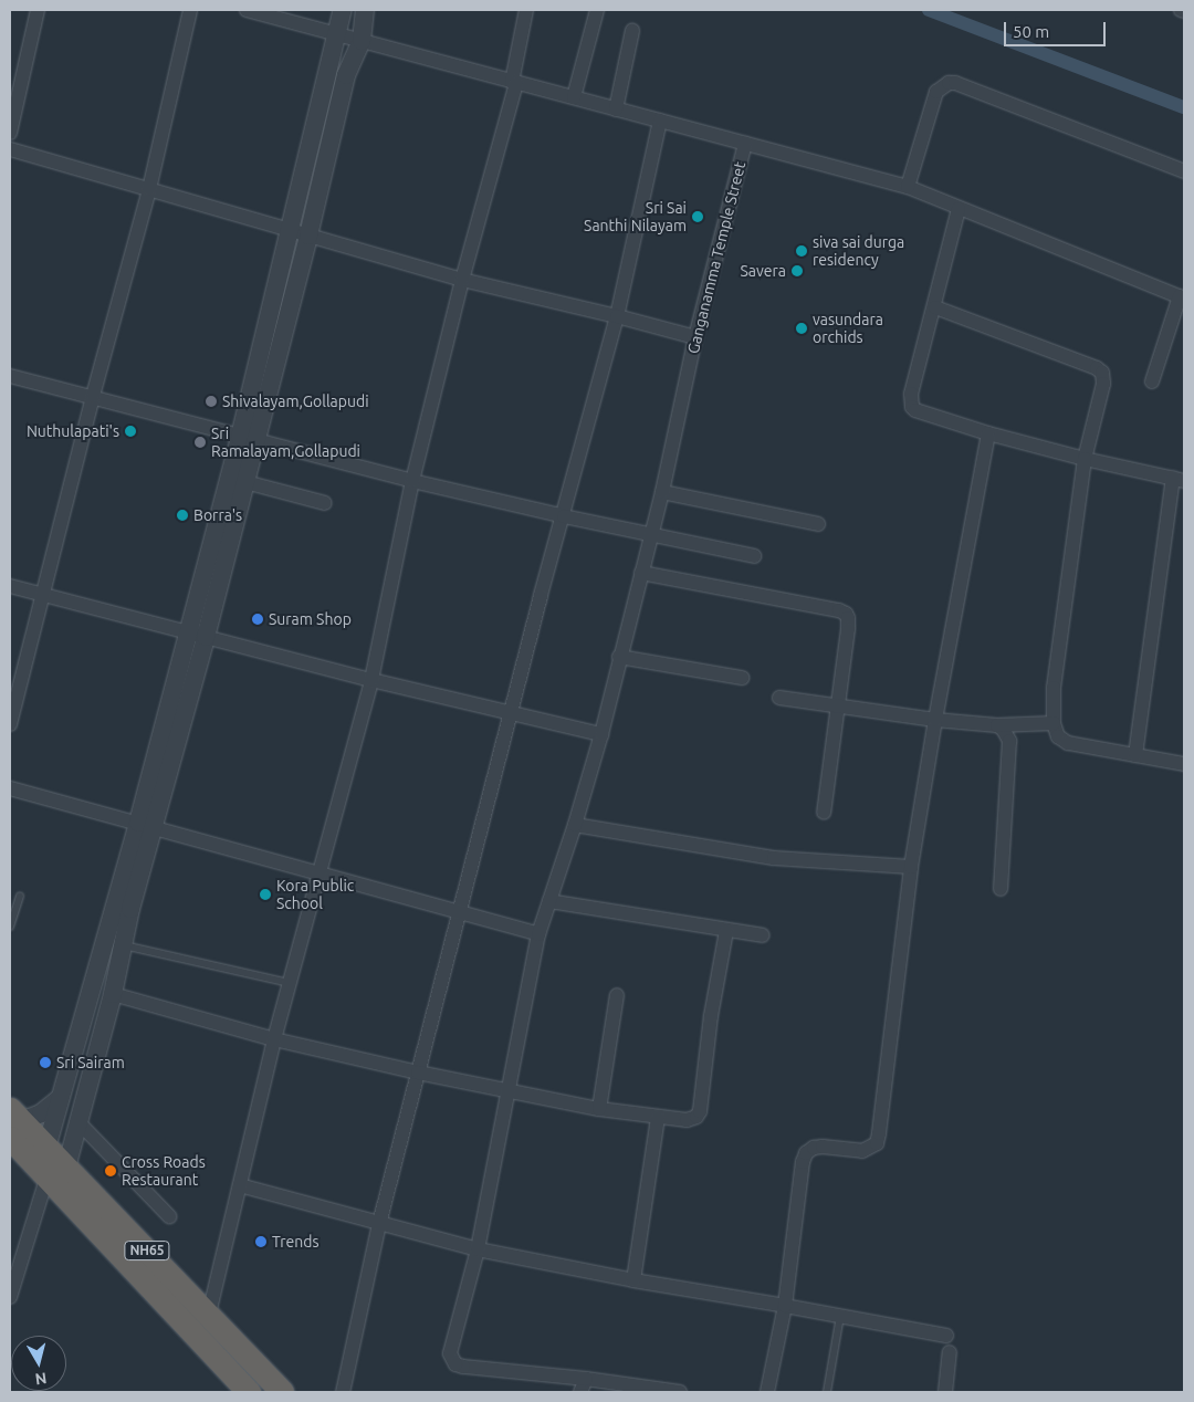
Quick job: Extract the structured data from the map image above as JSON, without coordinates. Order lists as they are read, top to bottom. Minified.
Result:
{"streets":{"highway":["NH65"],"street":["Ganganamma Temple Street"]},"places":["Sri Sai Santhi Nilayam","siva sai durga residency","Savera","vasundara orchids","Shivalayam,Gollapudi","Nuthulapati's","Sri Ramalayam,Gollapudi","Borra's","Suram Shop","Kora Public School","Sri Sairam","Cross Roads Restaurant","Trends"],"scale_bar":"50 m","north":"bottom"}
